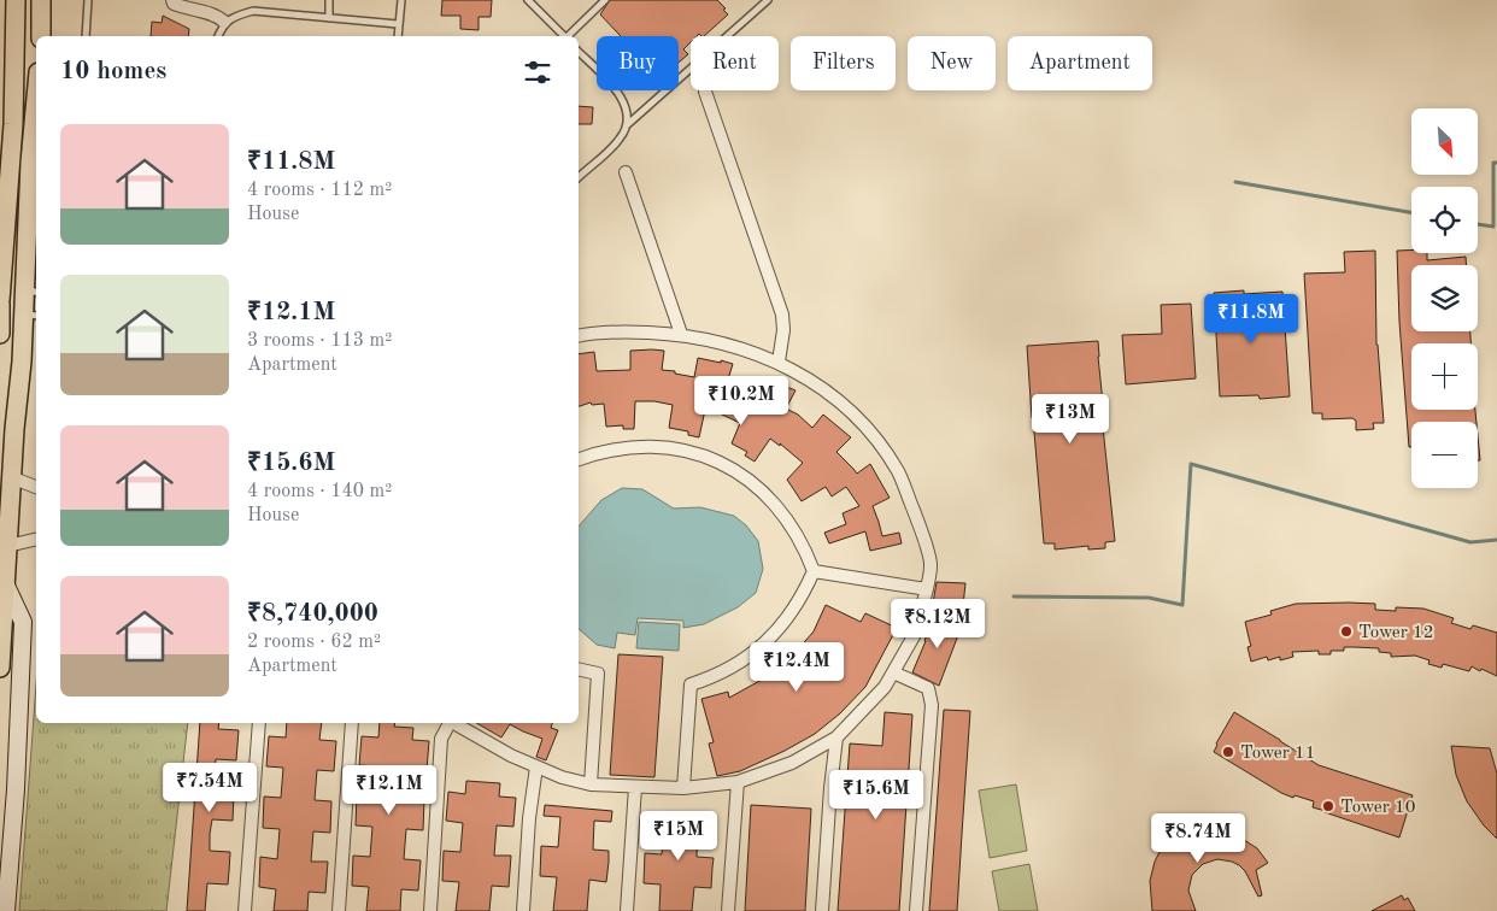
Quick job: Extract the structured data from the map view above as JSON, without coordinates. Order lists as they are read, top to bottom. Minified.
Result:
{"places":["Tower 12","Tower 11","Tower 10"],"north":"bottom right","page":{"chip":["Buy","Rent","Filters","New","Apartment"],"heading":"10 homes","map_buttons":["+","−"],"list":[{"name":"₹11.8M","note":"4 rooms · 112 m² · House"},{"name":"₹12.1M","note":"3 rooms · 113 m² · Apartment"},{"name":"₹15.6M","note":"4 rooms · 140 m² · House"},{"name":"₹8,740,000","note":"2 rooms · 62 m² · Apartment"}],"price":["₹11.8M","₹10.2M","₹13M","₹8.12M","₹12.4M","₹7.54M","₹12.1M","₹15.6M","₹15M","₹8.74M"]}}
